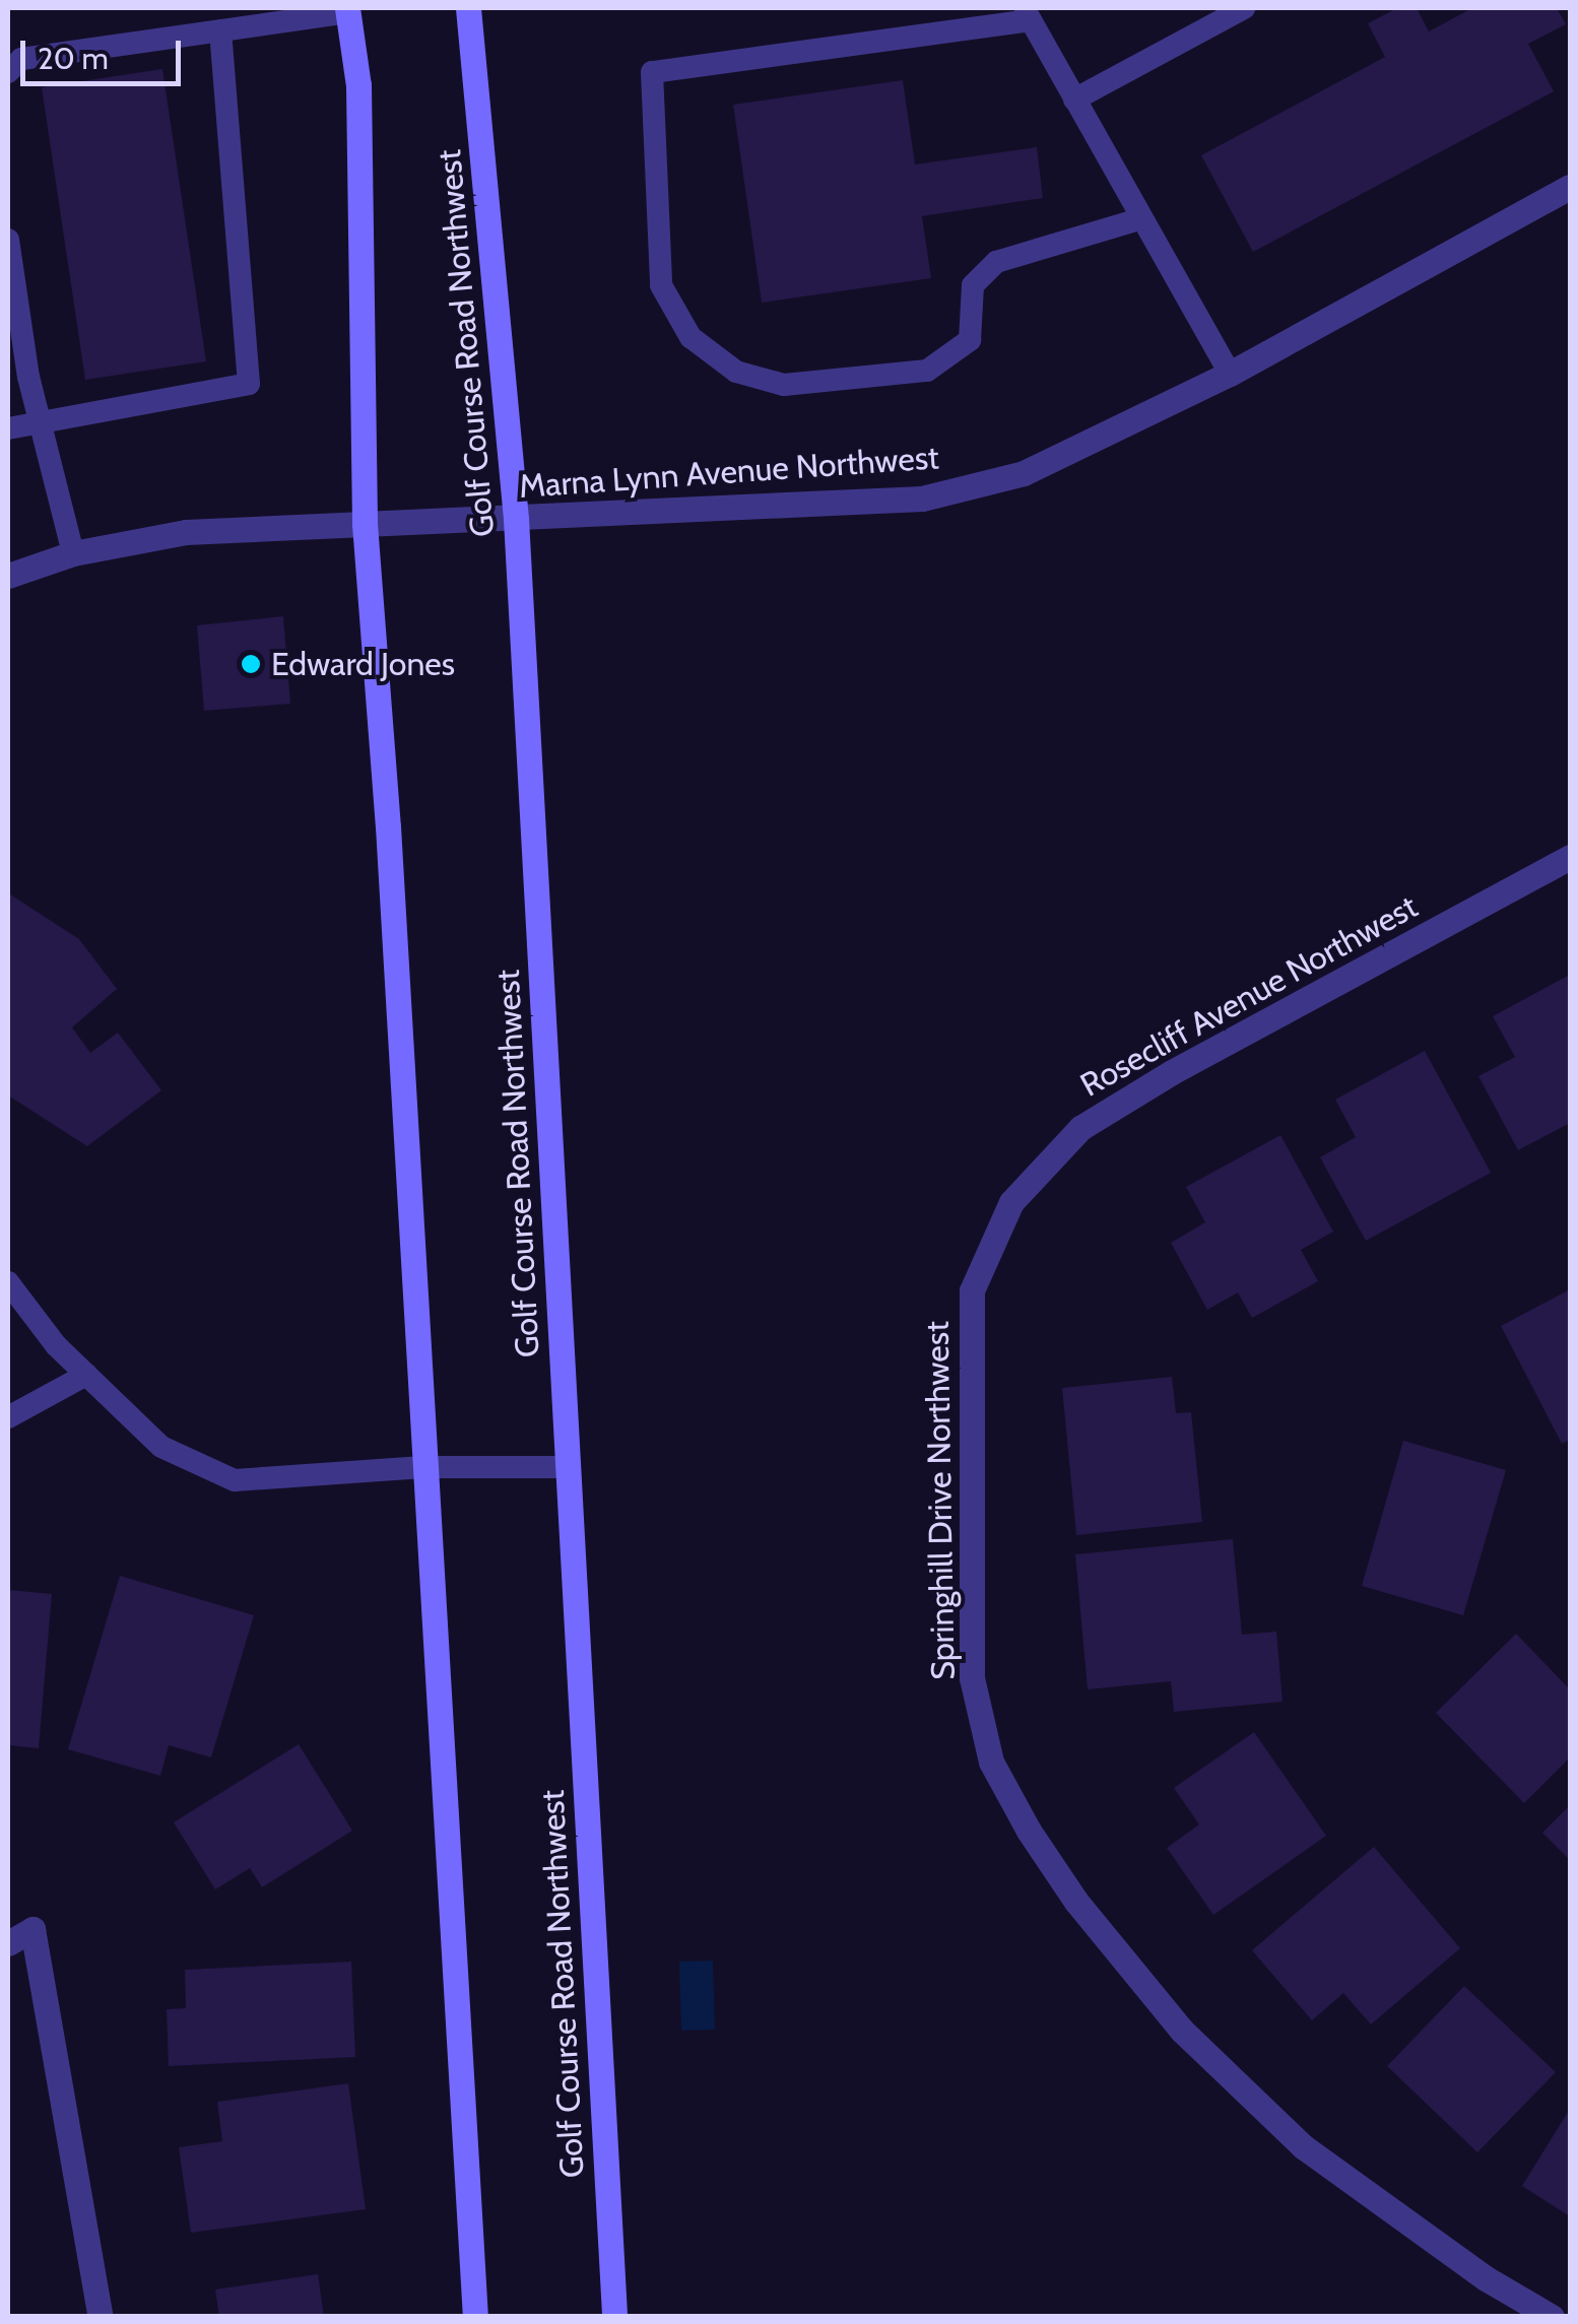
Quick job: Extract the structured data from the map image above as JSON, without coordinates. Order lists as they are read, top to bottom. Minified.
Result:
{"streets":{"main road":["Golf Course Road Northwest"],"street":["Marna Lynn Avenue Northwest","Rosecliff Avenue Northwest","Springhill Drive Northwest"]},"crossings":[["Golf Course Road Northwest","Marna Lynn Avenue Northwest"],["Rosecliff Avenue Northwest","Springhill Drive Northwest"]],"places":["Edward Jones"],"scale_bar":"20 m"}
